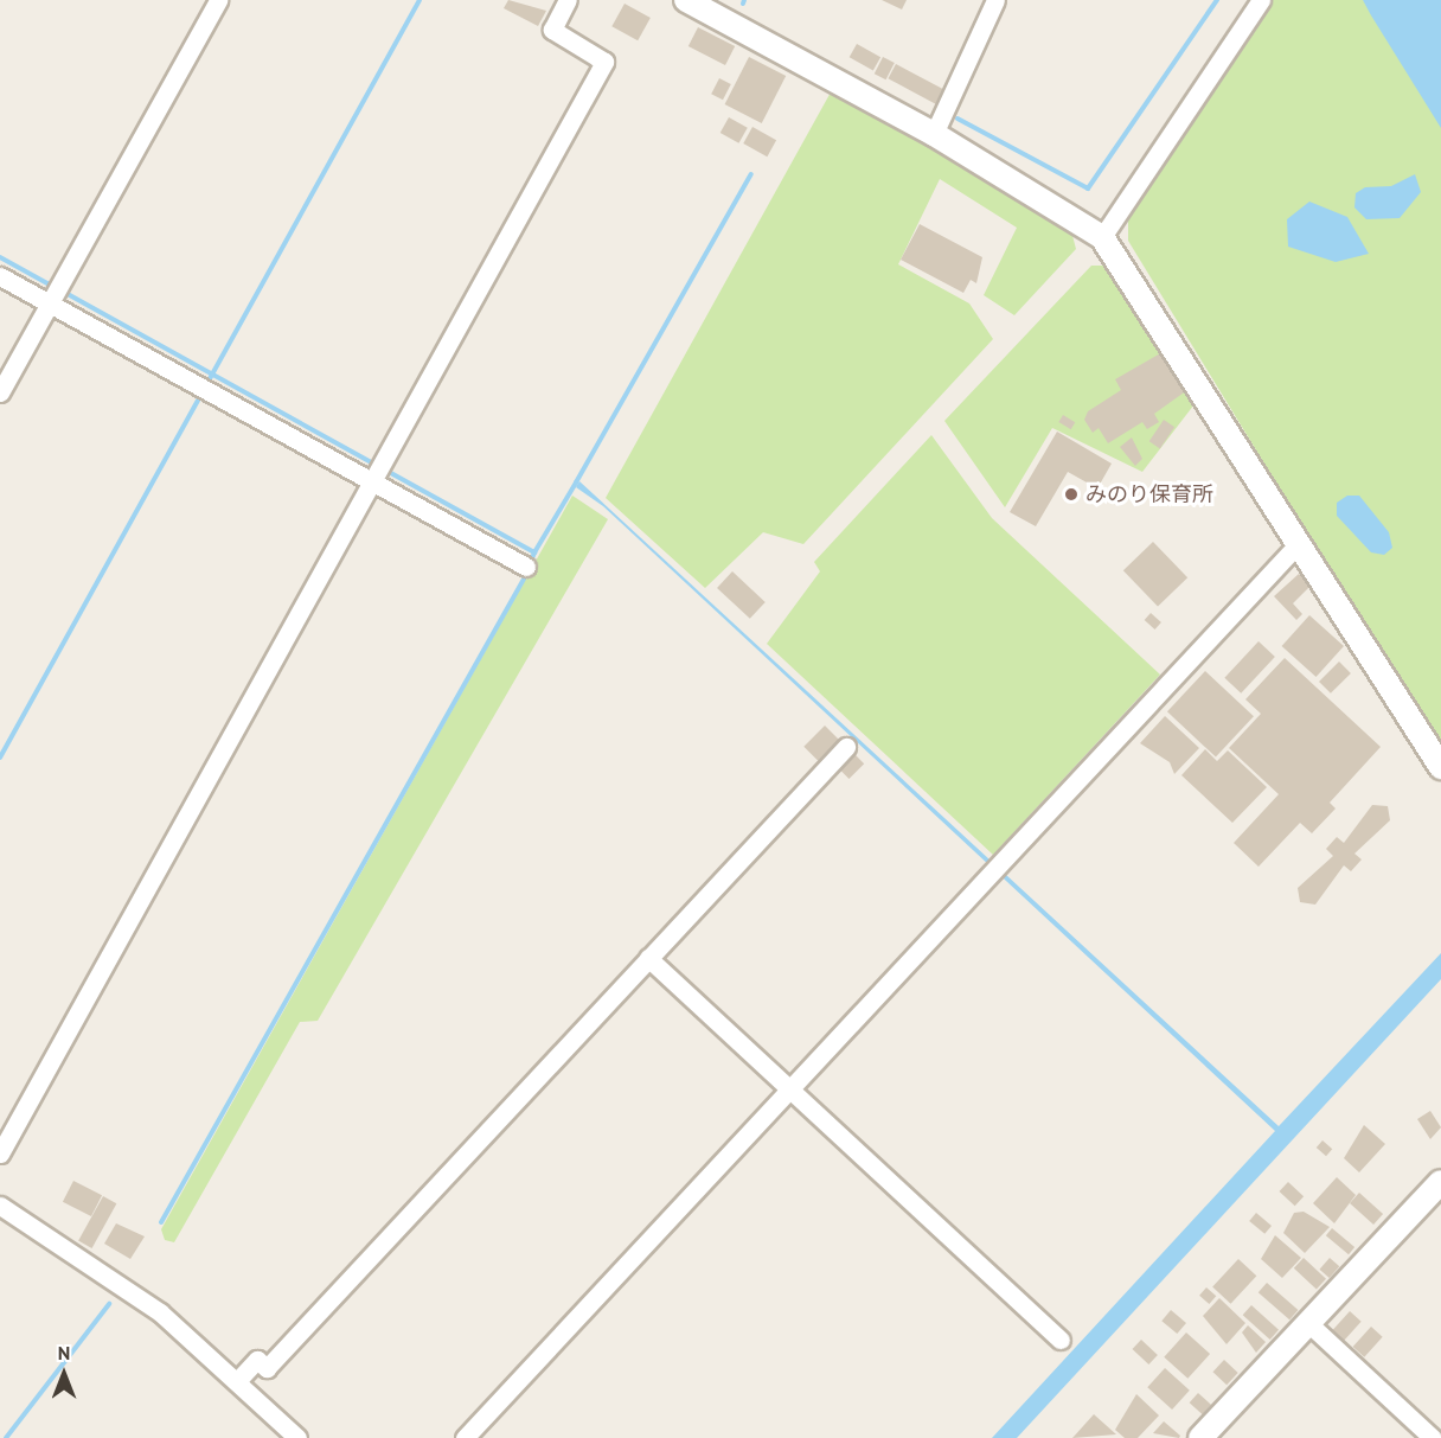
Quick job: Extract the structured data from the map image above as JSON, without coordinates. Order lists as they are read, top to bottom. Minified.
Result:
{"places":["みのり保育所"],"north":"top"}
